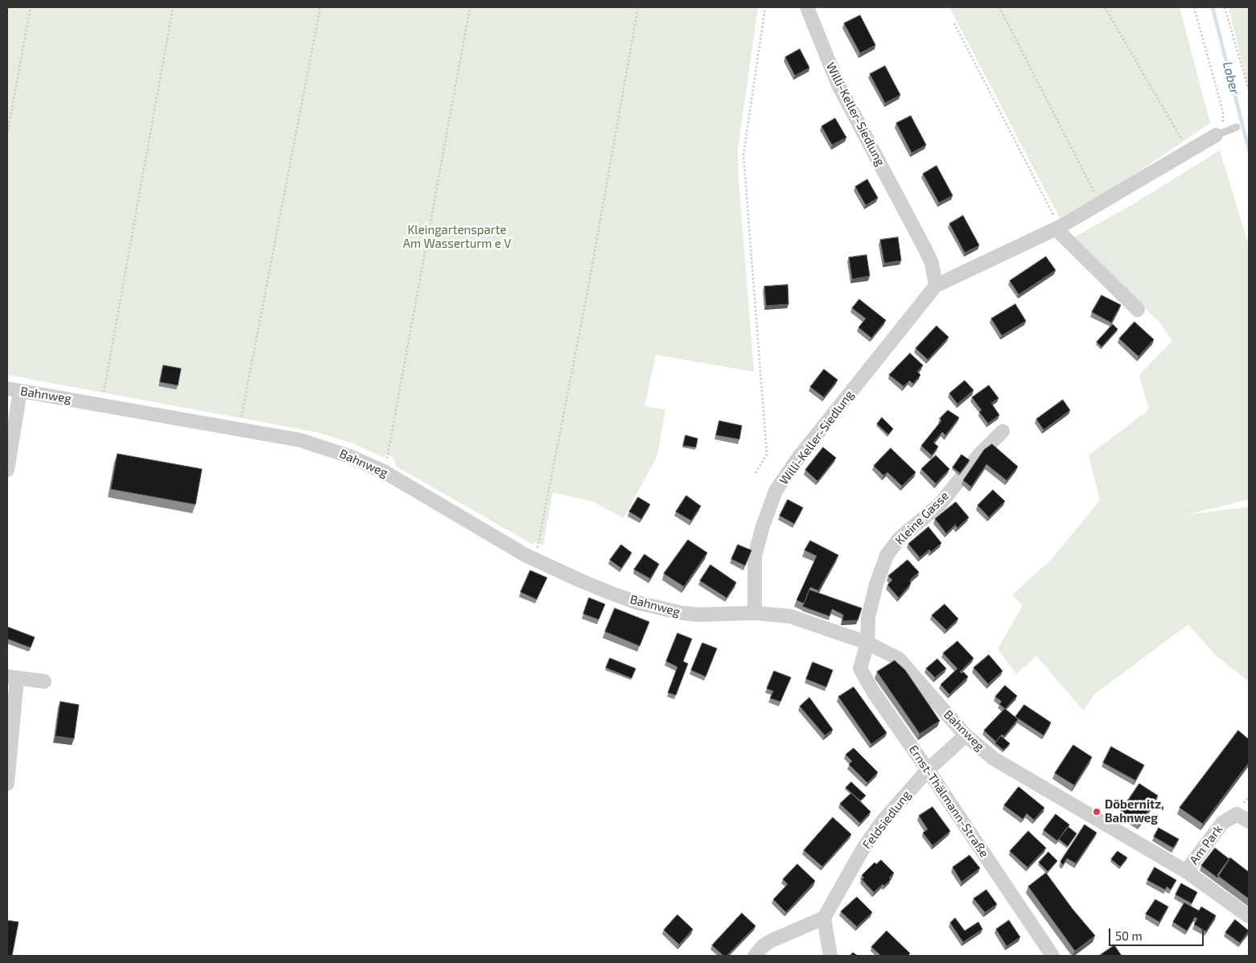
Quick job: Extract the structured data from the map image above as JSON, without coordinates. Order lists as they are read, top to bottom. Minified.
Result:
{"streets":{"street":["Willi-Keller-Siedlung","Bahnweg","Kleine Gasse","Ernst-Thälmann-Straße","Feldsiedlung","Am Park"]},"crossings":[["Willi-Keller-Siedlung","Bahnweg"],["Bahnweg","Kleine Gasse"],["Bahnweg","Ernst-Thälmann-Straße"],["Bahnweg","Feldsiedlung"],["Bahnweg","Am Park"],["Kleine Gasse","Ernst-Thälmann-Straße"],["Ernst-Thälmann-Straße","Feldsiedlung"]],"water":["Lober"],"parks":["Kleingartensparte Am Wasserturm e V"],"places":["Döbernitz, Bahnweg"],"scale_bar":"50 m"}
